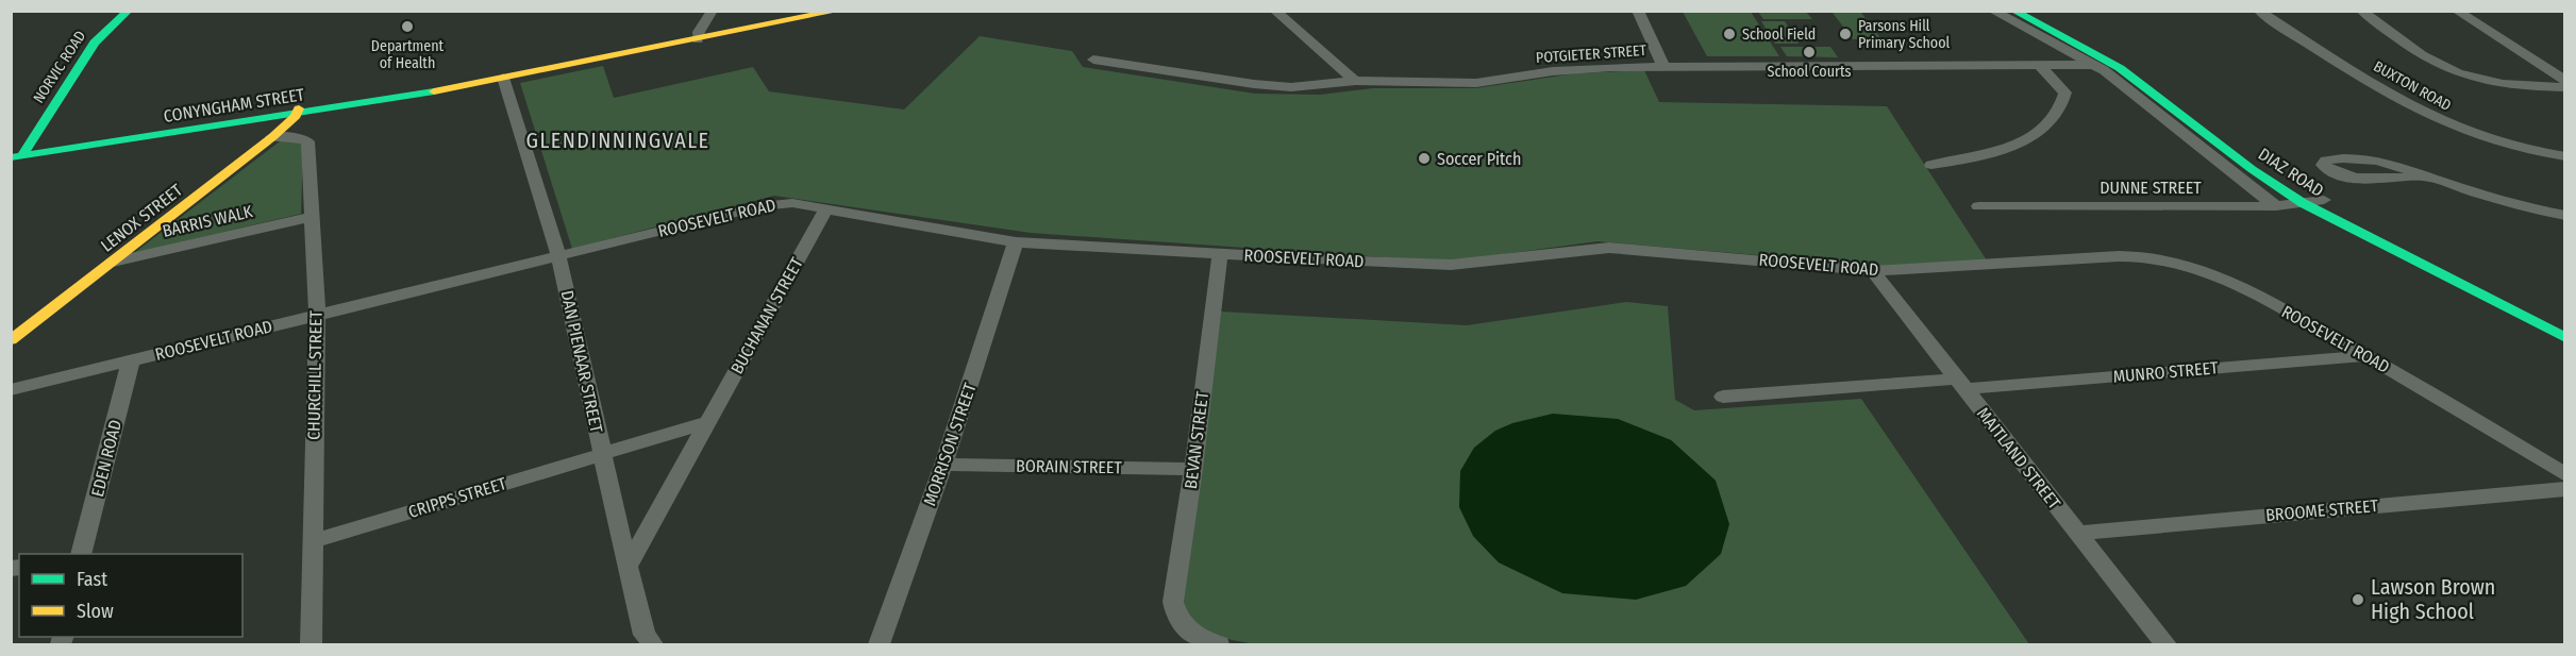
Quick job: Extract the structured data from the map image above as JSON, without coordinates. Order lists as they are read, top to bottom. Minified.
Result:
{"streets":{"street":["POTGIETER STREET","NORVIC ROAD","BUXTON ROAD","CONYNGHAM STREET","DIAZ ROAD","DUNNE STREET","LENOX STREET","ROOSEVELT ROAD","BARRIS WALK","BUCHANAN STREET","DAN PIENAAR STREET","MUNRO STREET","CHURCHILL STREET","BEVAN STREET","MORRISON STREET","EDEN ROAD","MAITLAND STREET","BORAIN STREET","CRIPPS STREET","BROOME STREET"]},"crossings":[["POTGIETER STREET","DIAZ ROAD"],["NORVIC ROAD","CONYNGHAM STREET"],["CONYNGHAM STREET","LENOX STREET"],["CONYNGHAM STREET","DAN PIENAAR STREET"],["DIAZ ROAD","DUNNE STREET"],["LENOX STREET","BARRIS WALK"],["LENOX STREET","CHURCHILL STREET"],["ROOSEVELT ROAD","BUCHANAN STREET"],["ROOSEVELT ROAD","DAN PIENAAR STREET"],["ROOSEVELT ROAD","MUNRO STREET"],["ROOSEVELT ROAD","CHURCHILL STREET"],["ROOSEVELT ROAD","BEVAN STREET"],["ROOSEVELT ROAD","MORRISON STREET"],["ROOSEVELT ROAD","EDEN ROAD"],["ROOSEVELT ROAD","MAITLAND STREET"],["BARRIS WALK","CHURCHILL STREET"],["BUCHANAN STREET","DAN PIENAAR STREET"],["DAN PIENAAR STREET","CRIPPS STREET"],["MUNRO STREET","MAITLAND STREET"],["CHURCHILL STREET","CRIPPS STREET"],["BEVAN STREET","BORAIN STREET"],["MORRISON STREET","BORAIN STREET"],["MAITLAND STREET","BROOME STREET"]],"districts":["GLENDINNINGVALE"],"places":["Department of Health","School Field","Parsons Hill Primary School","School Courts","Soccer Pitch","Lawson Brown High School"],"legend":["Fast","Slow"]}
